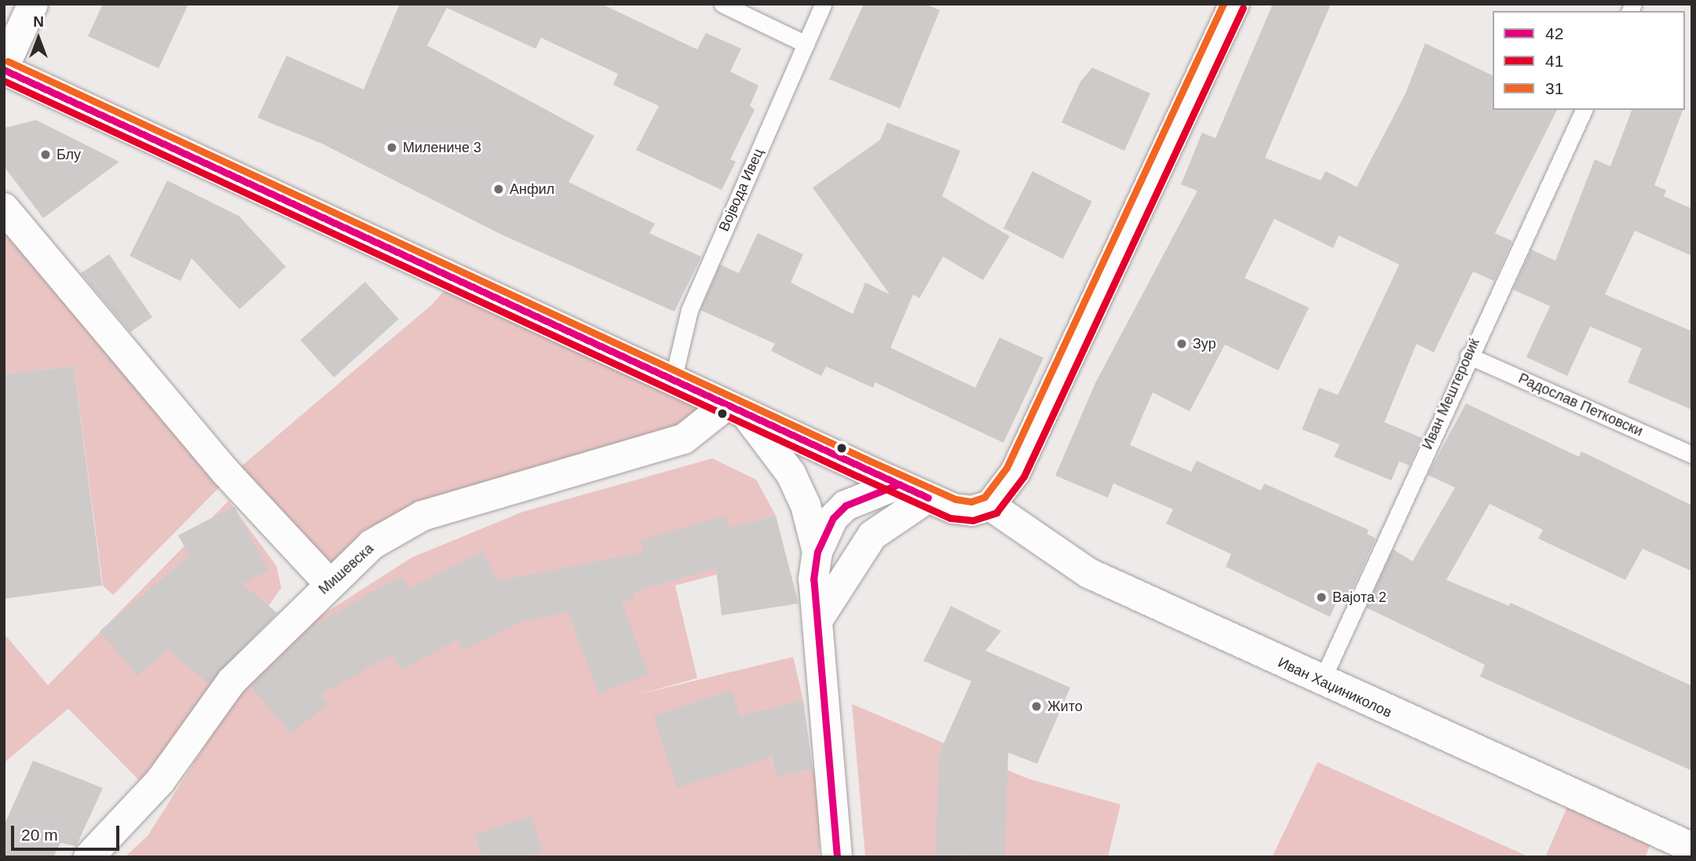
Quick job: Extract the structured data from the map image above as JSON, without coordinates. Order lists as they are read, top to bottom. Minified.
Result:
{"streets":{"street":["Мишевска","Иван Хаџиниколов"],"lane":["Војвода Ивец","Иван Мештеровиќ","Радослав Петковски"]},"crossings":[["Иван Мештеровиќ","Радослав Петковски"],["Иван Мештеровиќ","Иван Хаџиниколов"]],"places":["Милениче 3","Блу","Анфил","Зур","Вајота 2","Жито"],"lines":["transit line 31","transit line 41","transit line 42"],"legend":["42","41","31"],"scale_bar":"20 m","north":"top"}
